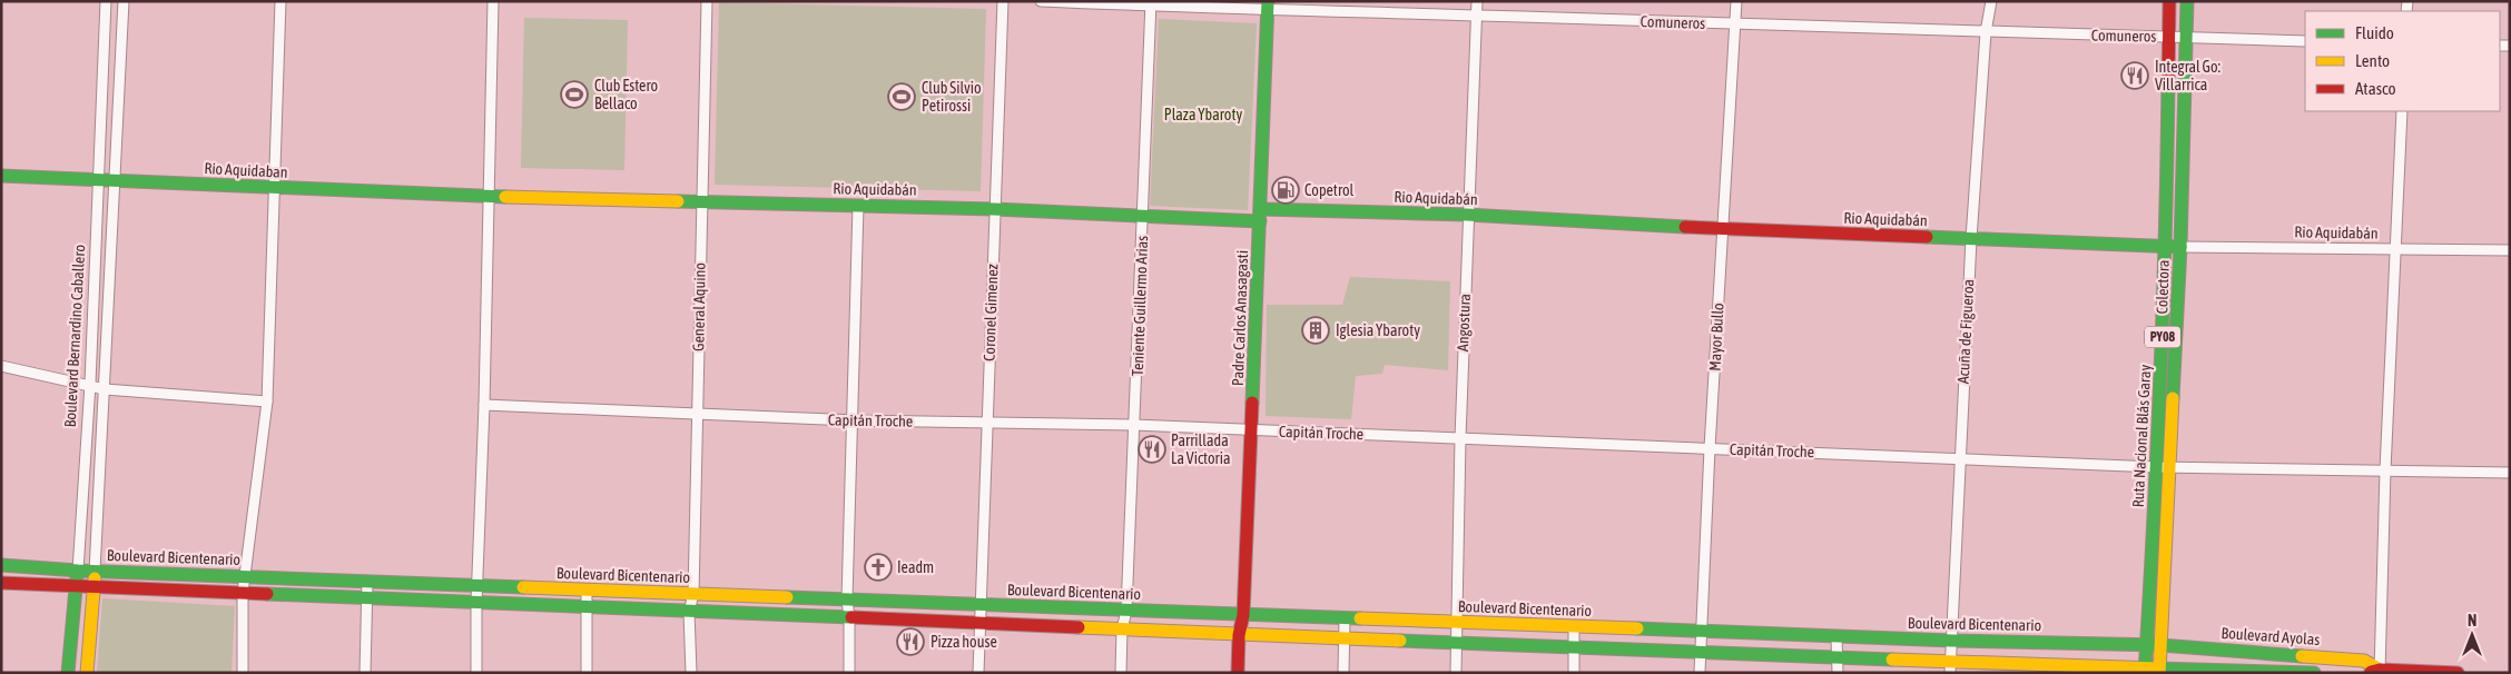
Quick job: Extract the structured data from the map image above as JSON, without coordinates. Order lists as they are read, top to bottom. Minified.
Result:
{"streets":{"main road":["Rio Aquidaban","Rio Aquidabán","Colectora","Padre Carlos Anasagasti","Boulevard Bernardino Caballero","PY08","Ruta Nacional Blás Garay","Boulevard Bicentenario","Boulevard Ayolas"],"street":["Comuneros","Teniente Guillermo Arias","General Aquino","Coronel Gimenez","Angostura","Acuña de Figueroa","Mayor Bullo","Capitán Troche"]},"crossings":[["Comuneros","Colectora"],["Comuneros","Teniente Guillermo Arias"],["Comuneros","Padre Carlos Anasagasti"],["Comuneros","Angostura"],["Comuneros","Acuña de Figueroa"],["Comuneros","Mayor Bullo"],["Comuneros","Ruta Nacional Blás Garay"],["Rio Aquidaban","Rio Aquidabán"],["Rio Aquidaban","Boulevard Bernardino Caballero"],["Rio Aquidabán","Colectora"],["Rio Aquidabán","Teniente Guillermo Arias"],["Rio Aquidabán","General Aquino"],["Rio Aquidabán","Coronel Gimenez"],["Rio Aquidabán","Padre Carlos Anasagasti"],["Rio Aquidabán","Angostura"],["Rio Aquidabán","Acuña de Figueroa"],["Rio Aquidabán","Mayor Bullo"],["Rio Aquidabán","Ruta Nacional Blás Garay"],["Colectora","Capitán Troche"],["Colectora","Boulevard Ayolas"],["Teniente Guillermo Arias","Capitán Troche"],["Teniente Guillermo Arias","Boulevard Bicentenario"],["General Aquino","Capitán Troche"],["General Aquino","Boulevard Bicentenario"],["Coronel Gimenez","Capitán Troche"],["Coronel Gimenez","Boulevard Bicentenario"],["Padre Carlos Anasagasti","Capitán Troche"],["Padre Carlos Anasagasti","Boulevard Bicentenario"],["Angostura","Capitán Troche"],["Angostura","Boulevard Bicentenario"],["Acuña de Figueroa","Capitán Troche"],["Acuña de Figueroa","Boulevard Bicentenario"],["Boulevard Bernardino Caballero","Boulevard Bicentenario"],["Mayor Bullo","Capitán Troche"],["Mayor Bullo","Boulevard Bicentenario"],["Capitán Troche","Ruta Nacional Blás Garay"],["Ruta Nacional Blás Garay","Boulevard Bicentenario"],["Ruta Nacional Blás Garay","Boulevard Ayolas"],["Boulevard Bicentenario","Boulevard Ayolas"]],"parks":["Plaza Ybaroty"],"places":{"restaurant":["Integral Go: Villarrica","Parrillada La Victoria","Pizza house"],"sports":["Club Estero Bellaco","Club Silvio Petirossi"],"fuel station":["Copetrol"],"building":["Iglesia Ybaroty"],"church":["Ieadm"]},"legend":["Fluido","Lento","Atasco"],"north":"top"}
